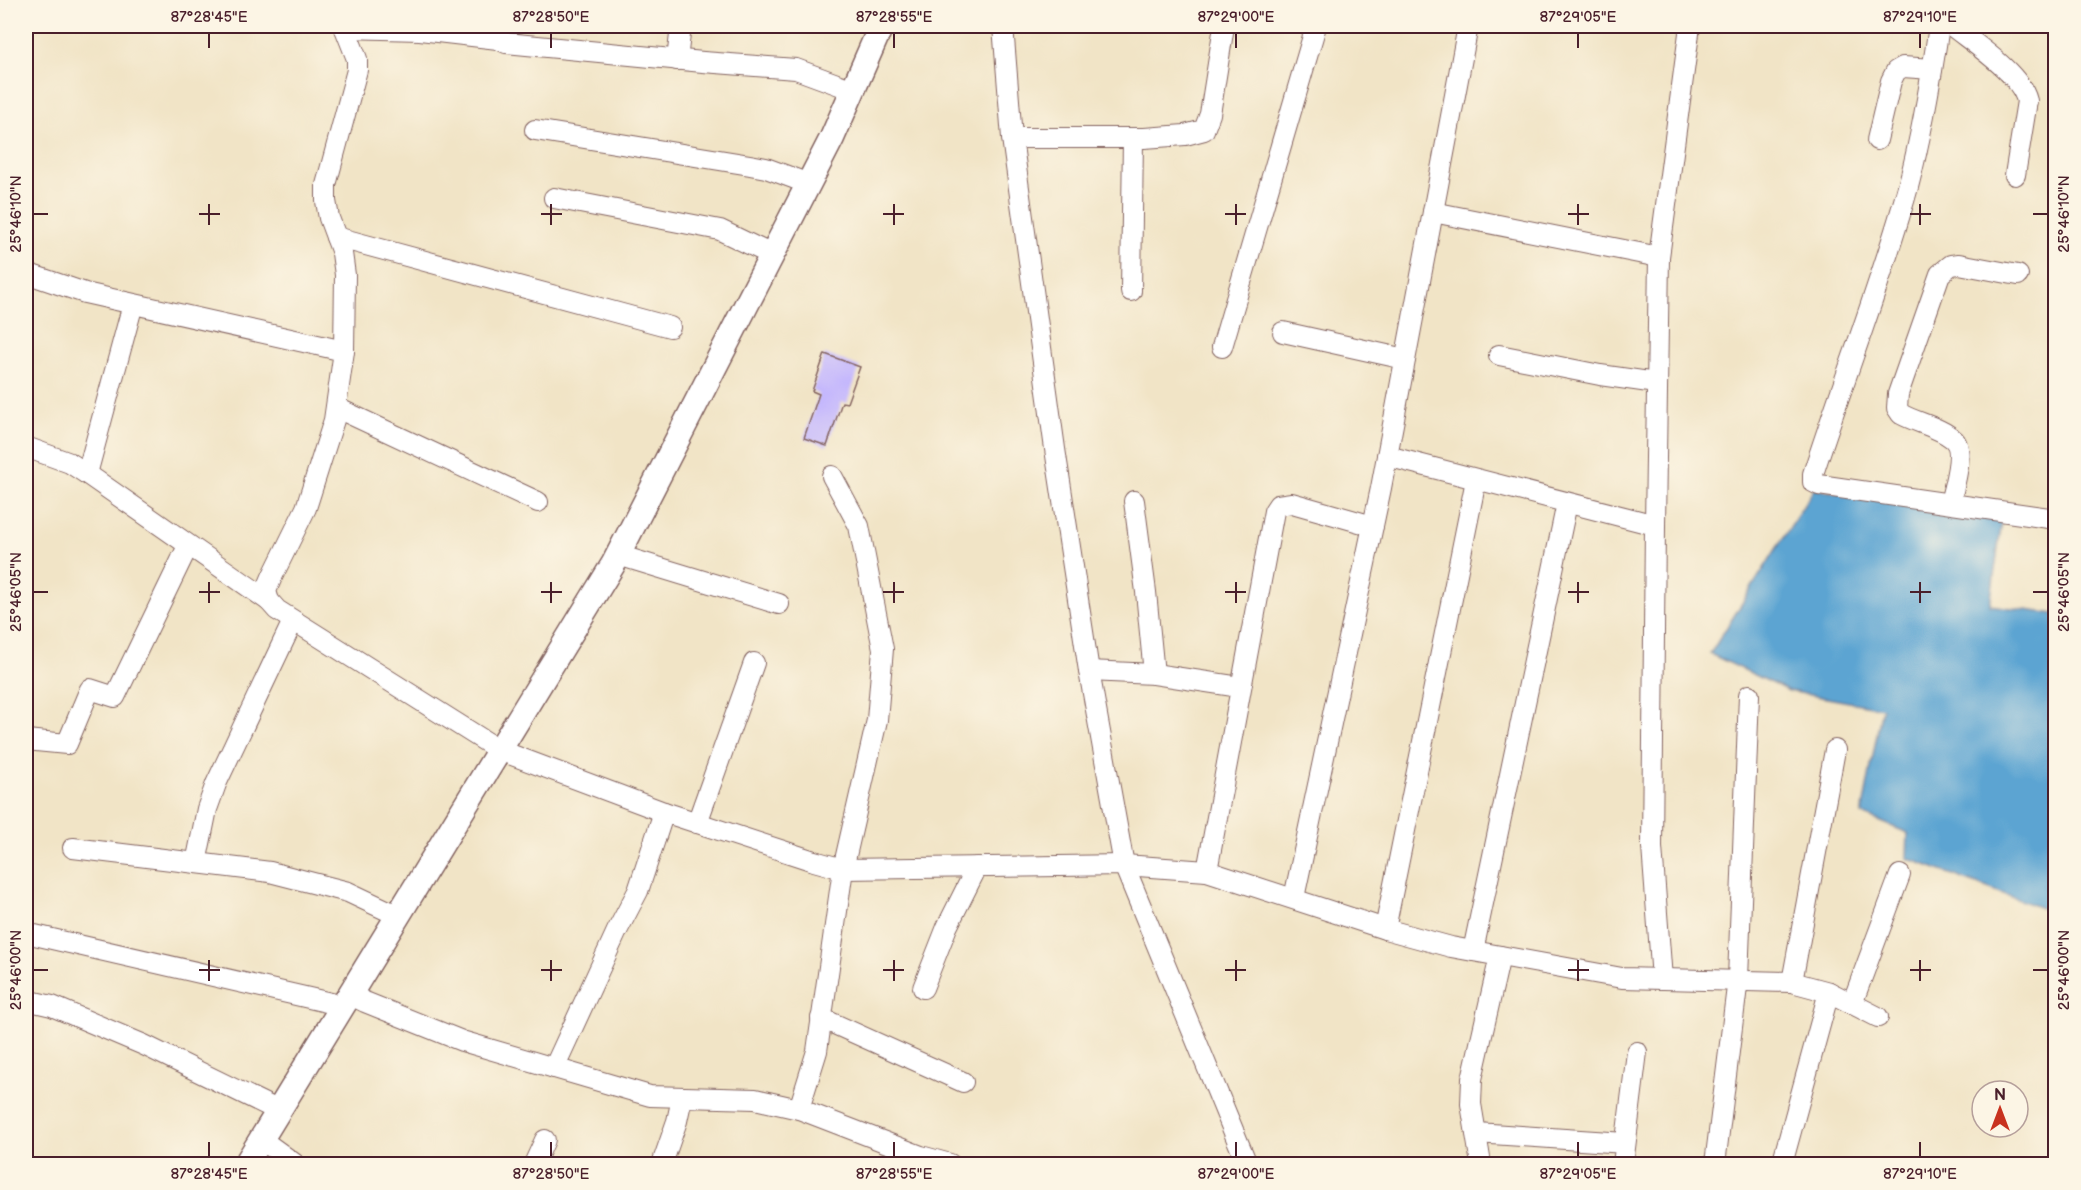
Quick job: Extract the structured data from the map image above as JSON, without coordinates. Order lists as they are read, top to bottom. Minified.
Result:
{"north":"top","coordinates":["87°28'45\"E","87°28'50\"E","87°28'55\"E","87°29'00\"E","87°29'05\"E","87°29'10\"E","25°46'10\"N","25°46'05\"N","25°46'00\"N"]}
